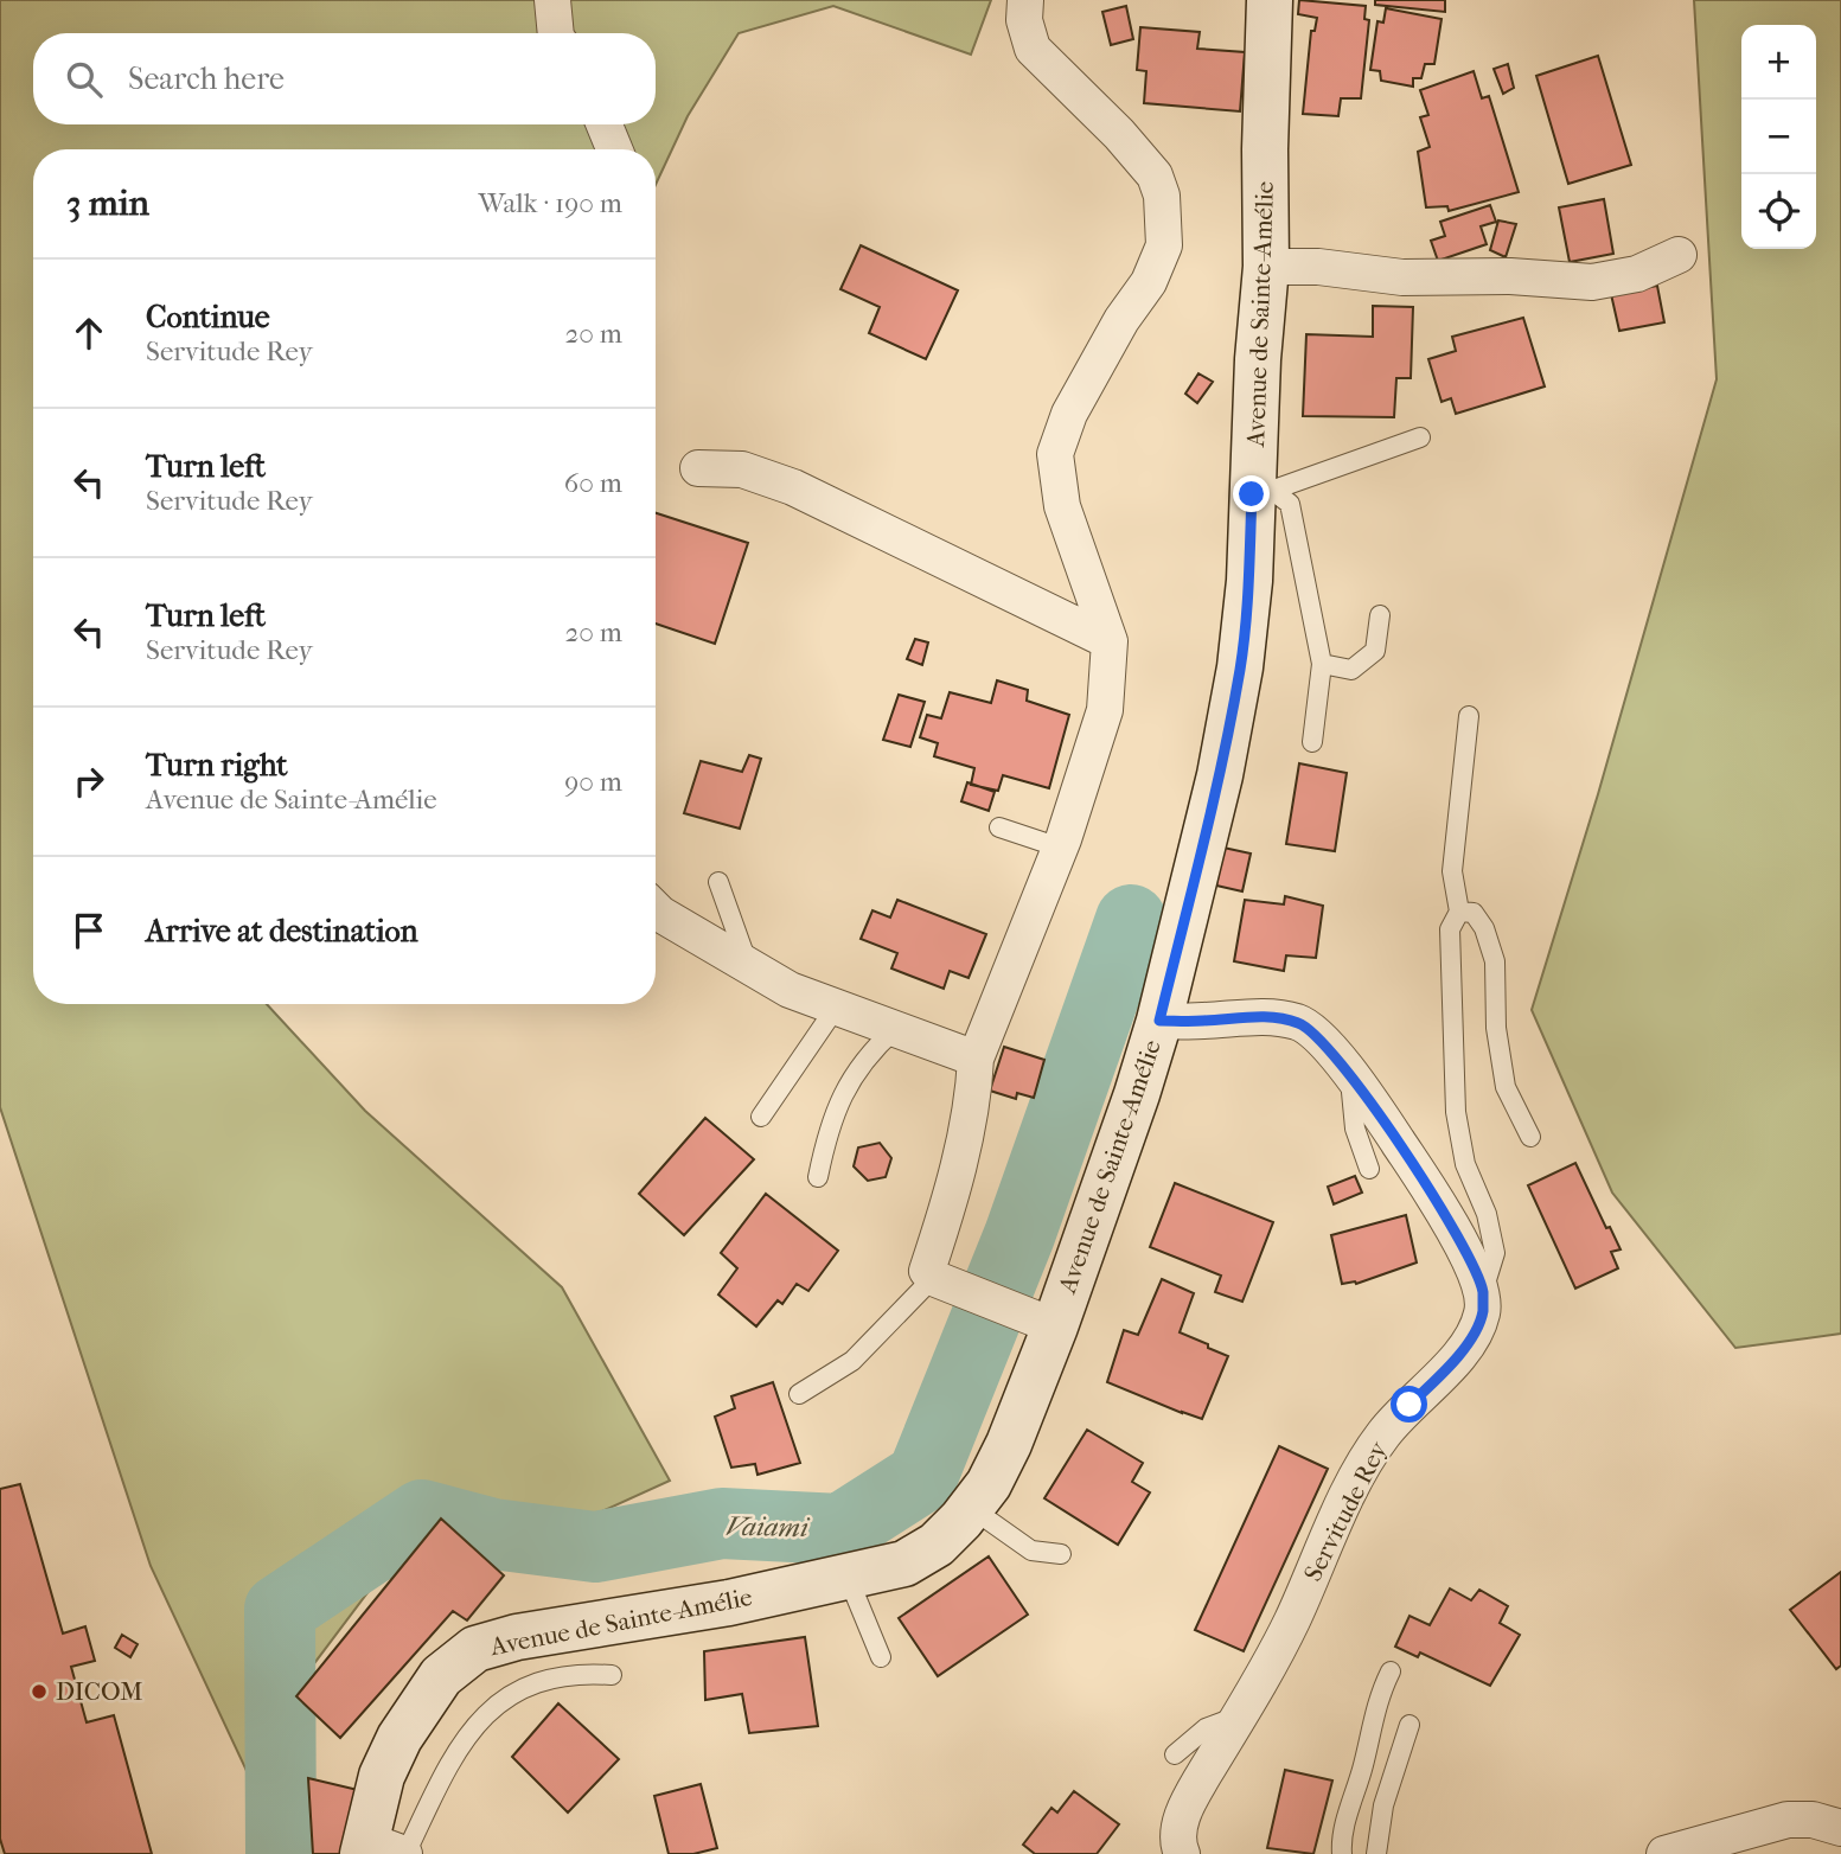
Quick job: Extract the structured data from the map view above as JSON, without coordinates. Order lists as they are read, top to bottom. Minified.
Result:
{"streets":{"street":["Avenue de Sainte-Amélie","Servitude Rey"]},"water":["Vaiami"],"places":["DICOM"],"page":{"map_buttons":["+","−"],"search":"Search here","heading":["3 min","Walk · 190 m"],"list":[["Continue","Servitude Rey","20 m"],["Turn left","Servitude Rey","60 m"],["Turn left","Servitude Rey","20 m"],["Turn right","Avenue de Sainte-Amélie","90 m"],"Arrive at destination"]}}
